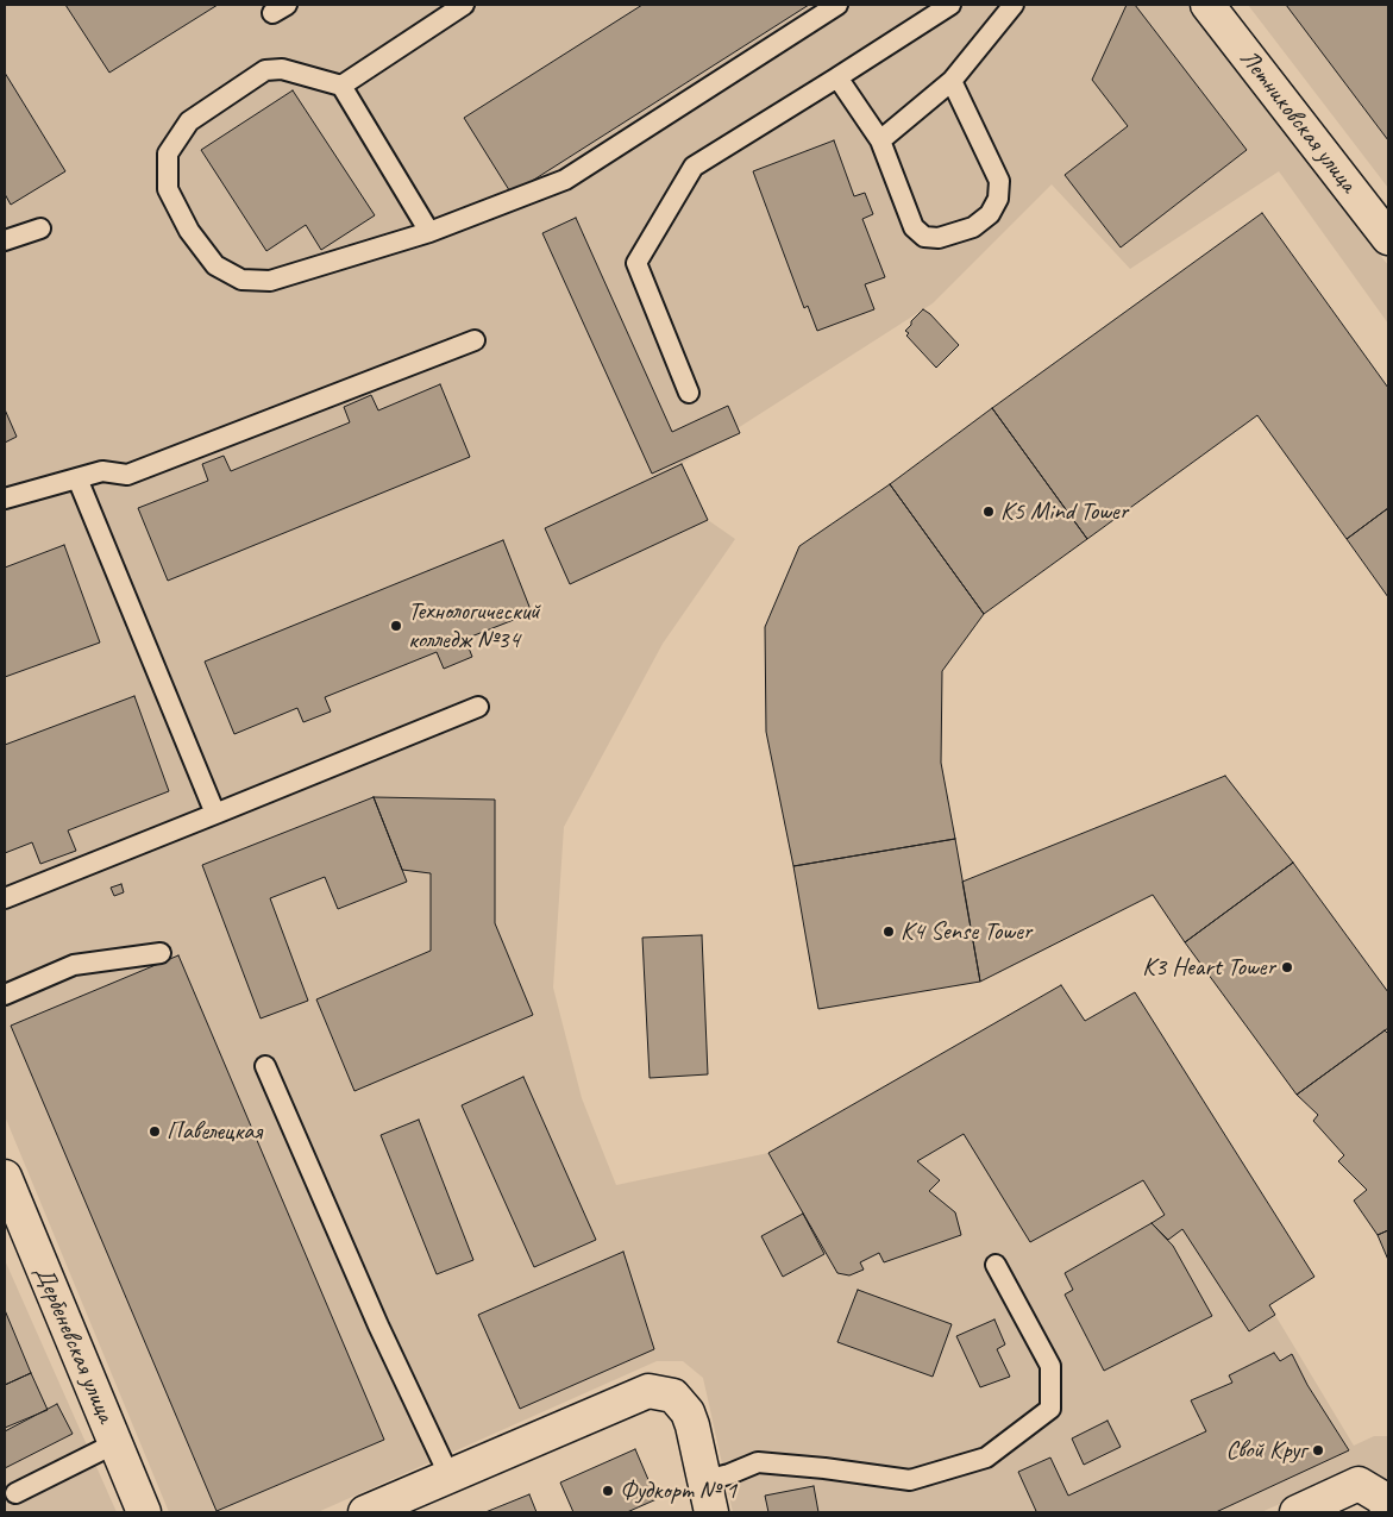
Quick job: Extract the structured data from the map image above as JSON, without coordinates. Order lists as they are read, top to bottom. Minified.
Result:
{"streets":{"street":["Летниковская улица","Дербеневская улица"]},"places":["К5 Mind Tower","Технологический колледж №34","К4 Sense Tower","К3 Heart Tower","Павелецкая","Свой Круг","Фудкорт № 1"]}
